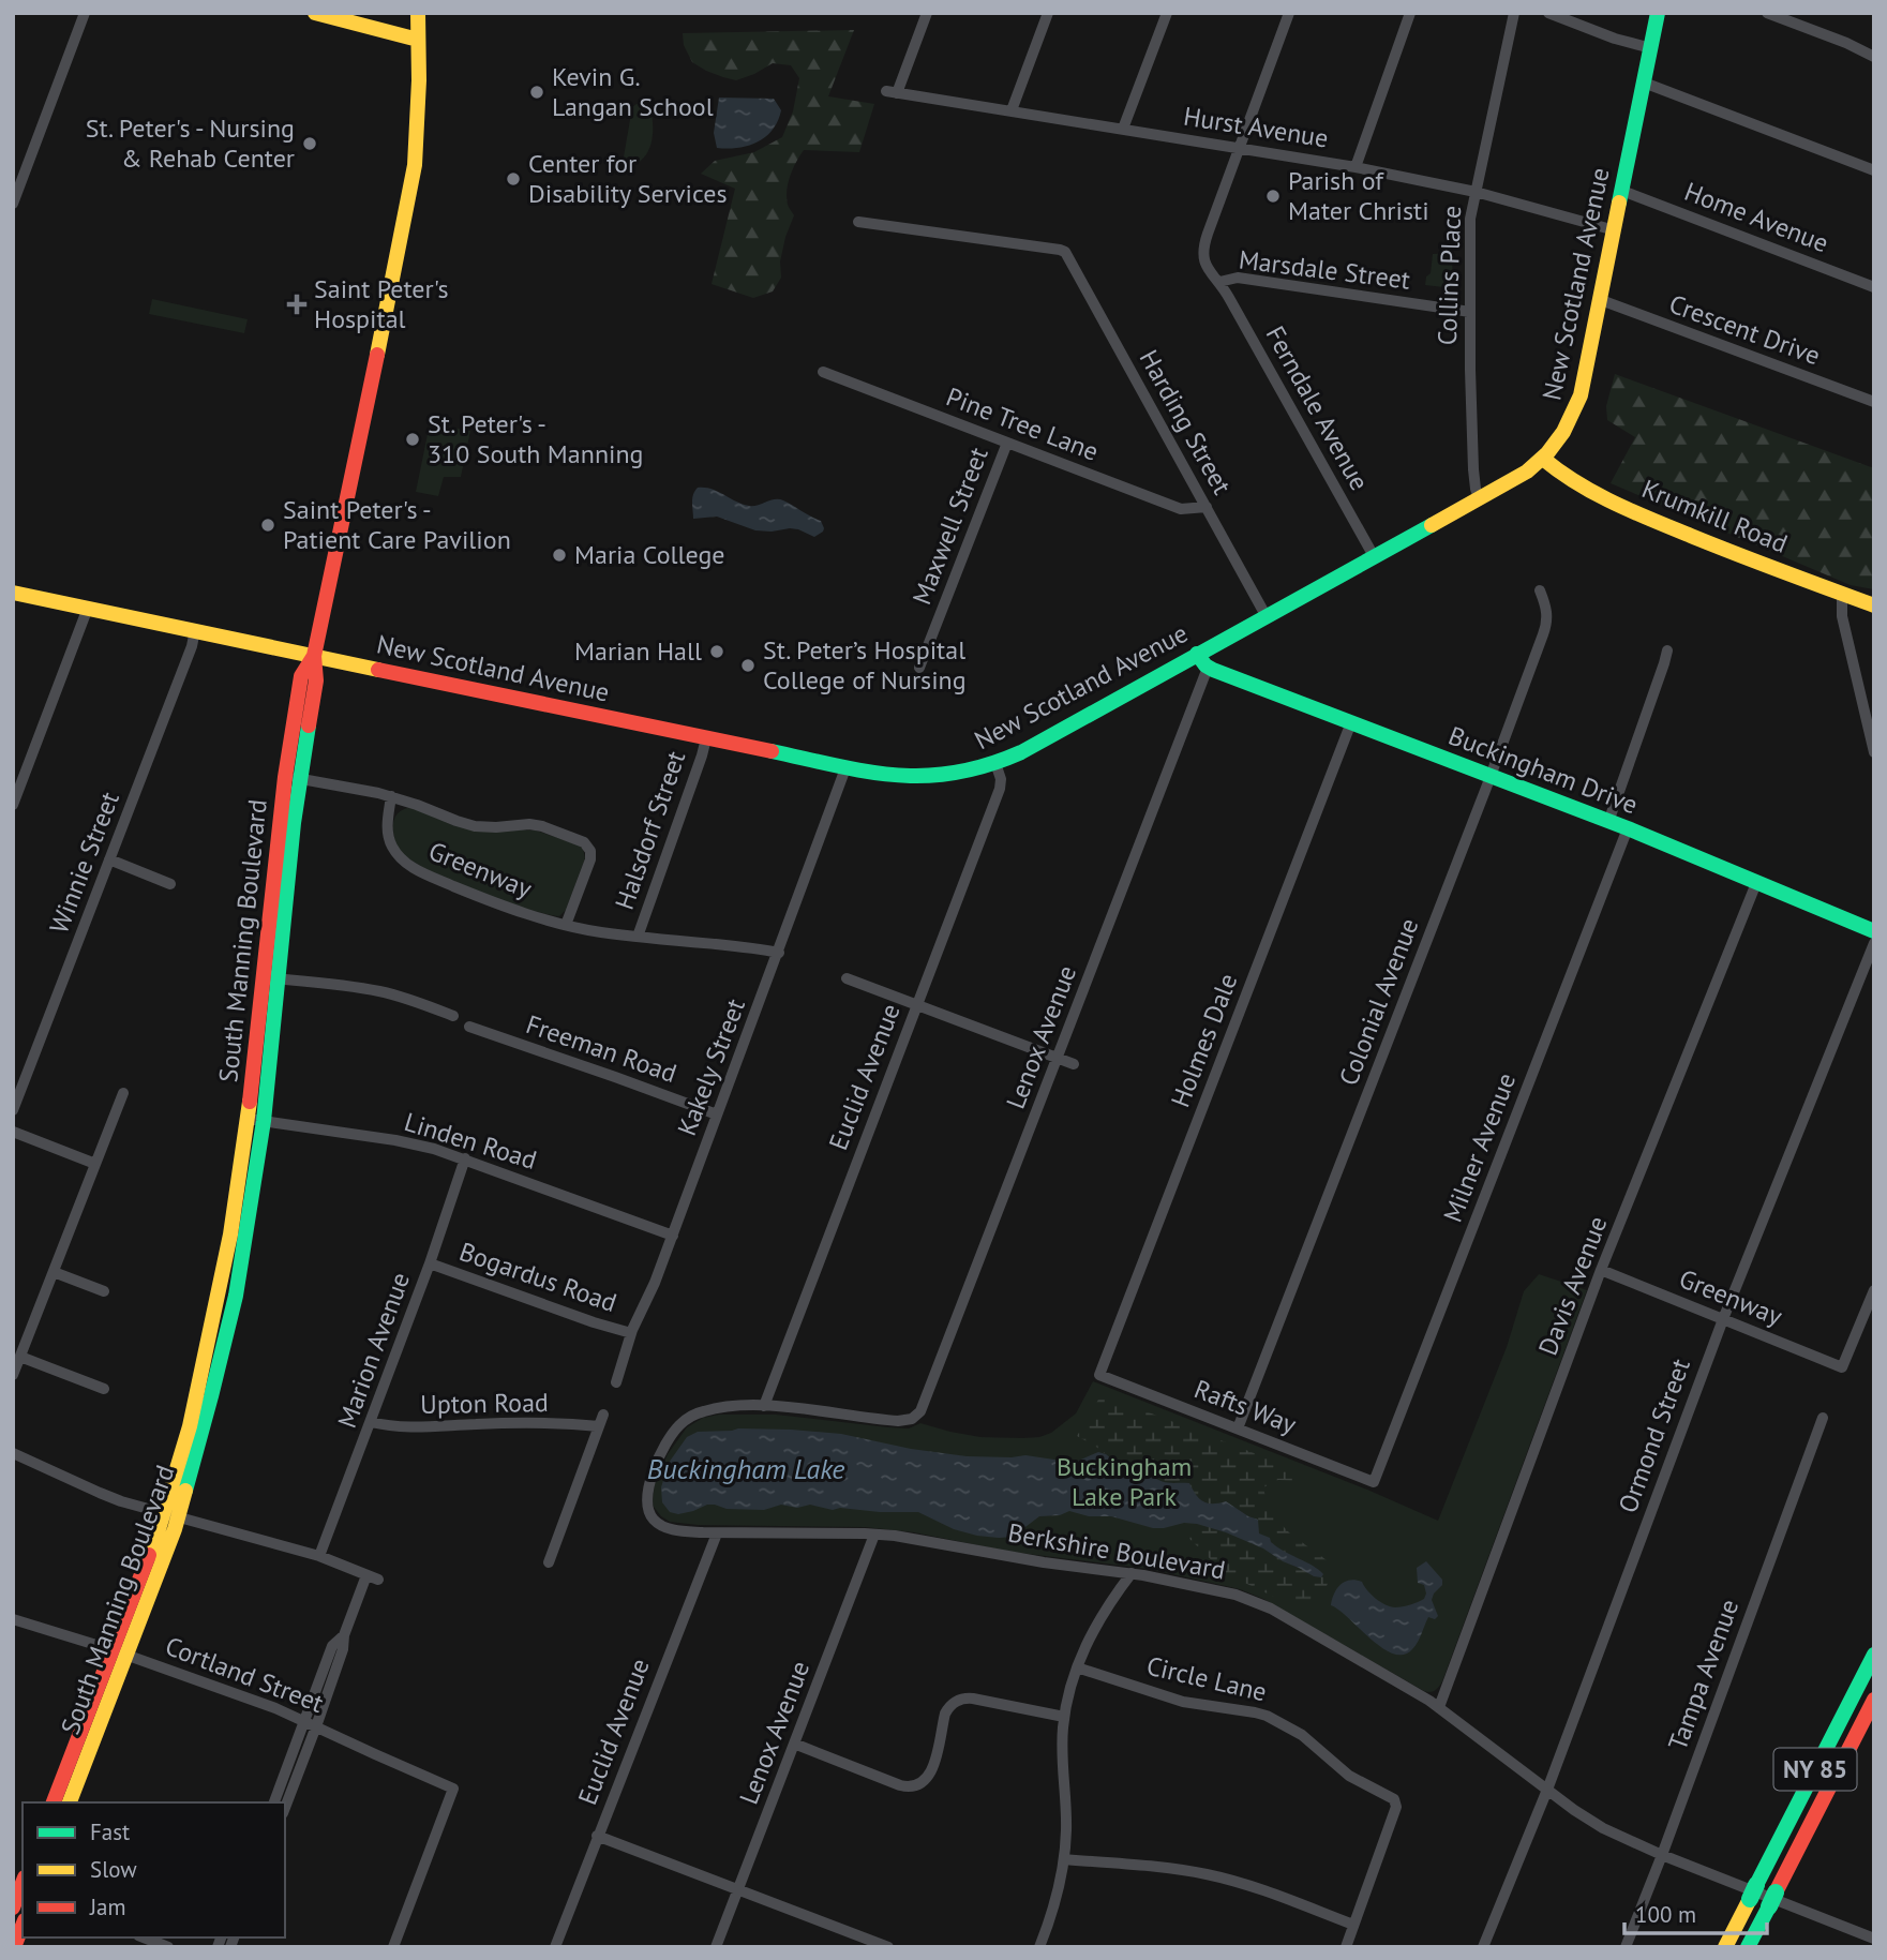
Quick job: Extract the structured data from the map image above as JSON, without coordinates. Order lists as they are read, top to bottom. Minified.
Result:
{"streets":{"main road":["New Scotland Avenue","Krumkill Road","Buckingham Drive","South Manning Boulevard","NY 85"],"street":["Hurst Avenue","Home Avenue","Marsdale Street","Collins Place","Crescent Drive","Ferndale Avenue","Harding Street","Pine Tree Lane","Maxwell Street","Halsdorf Street","Winnie Street","Greenway","Colonial Avenue","Lenox Avenue","Holmes Dale","Freeman Road","Kakely Street","Euclid Avenue","Linden Road","Milner Avenue","Bogardus Road","Davis Avenue","Marion Avenue","Upton Road","Rafts Way","Ormond Street","Berkshire Boulevard","Cortland Street","Tampa Avenue","Circle Lane"]},"crossings":[["Hurst Avenue","Collins Place"],["Hurst Avenue","New Scotland Avenue"],["Hurst Avenue","Ferndale Avenue"],["Home Avenue","New Scotland Avenue"],["Marsdale Street","Collins Place"],["Marsdale Street","Ferndale Avenue"],["Collins Place","New Scotland Avenue"],["New Scotland Avenue","Crescent Drive"],["New Scotland Avenue","Ferndale Avenue"],["New Scotland Avenue","Harding Street"],["New Scotland Avenue","Krumkill Road"],["New Scotland Avenue","Buckingham Drive"],["New Scotland Avenue","Halsdorf Street"],["New Scotland Avenue","Winnie Street"],["New Scotland Avenue","South Manning Boulevard"],["New Scotland Avenue","Lenox Avenue"],["New Scotland Avenue","Kakely Street"],["New Scotland Avenue","Euclid Avenue"],["Harding Street","Pine Tree Lane"],["Pine Tree Lane","Maxwell Street"],["Buckingham Drive","Colonial Avenue"],["Buckingham Drive","Lenox Avenue"],["Buckingham Drive","Holmes Dale"],["Buckingham Drive","Milner Avenue"],["Buckingham Drive","Davis Avenue"],["Halsdorf Street","Greenway"],["Greenway","South Manning Boulevard"],["Greenway","Kakely Street"],["Greenway","Davis Avenue"],["Greenway","Ormond Street"],["South Manning Boulevard","Linden Road"],["South Manning Boulevard","Cortland Street"],["Colonial Avenue","Rafts Way"],["Lenox Avenue","Berkshire Boulevard"],["Holmes Dale","Rafts Way"],["Freeman Road","Kakely Street"],["Kakely Street","Linden Road"],["Kakely Street","Bogardus Road"],["Euclid Avenue","Berkshire Boulevard"],["Linden Road","Marion Avenue"],["Milner Avenue","Rafts Way"],["Bogardus Road","Marion Avenue"],["Davis Avenue","Berkshire Boulevard"],["Marion Avenue","Upton Road"],["Ormond Street","Berkshire Boulevard"],["Berkshire Boulevard","Tampa Avenue"]],"water":["Buckingham Lake"],"parks":["Buckingham Lake Park"],"places":{"other":["Kevin G. Langan School","St. Peter's - Nursing & Rehab Center","Center for Disability Services","Parish of Mater Christi","St. Peter's - 310 South Manning","Saint Peter's - Patient Care Pavilion","Maria College","Marian Hall","St. Peter’s Hospital College of Nursing"],"health":["Saint Peter's Hospital"]},"legend":["Fast","Slow","Jam"],"scale_bar":"100 m"}
